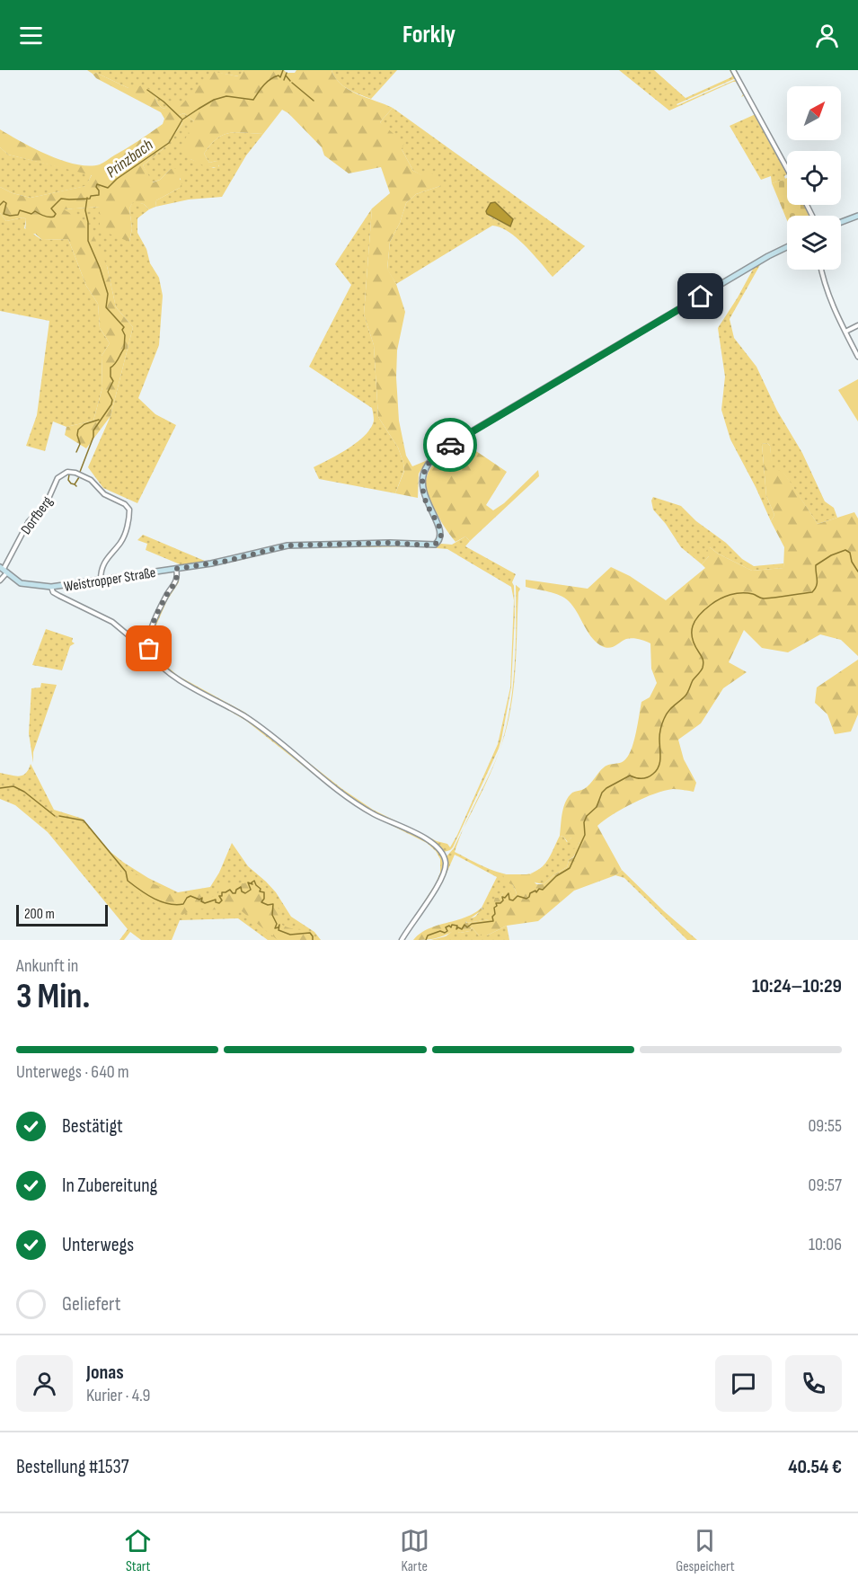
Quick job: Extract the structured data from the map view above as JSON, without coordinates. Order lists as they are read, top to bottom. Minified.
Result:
{"streets":{"street":["Dorfberg","Weistropper Straße"]},"crossings":[["Dorfberg","Weistropper Straße"]],"water":["Prinzbach"],"scale_bar":"200 m","north":"top right","page":{"header":"Forkly","scale":"200 m","heading":["3 Min.","Ankunft in","10:24–10:29"],"panel":["Jonas","Kurier · 4.9","Bestellung #1537","40.54 €"],"bar":"Unterwegs · 640 m","list":[["Bestätigt","09:55"],["In Zubereitung","09:57"],["Unterwegs","10:06"],"Geliefert"],"tabs":["Start","Karte","Gespeichert"]}}
